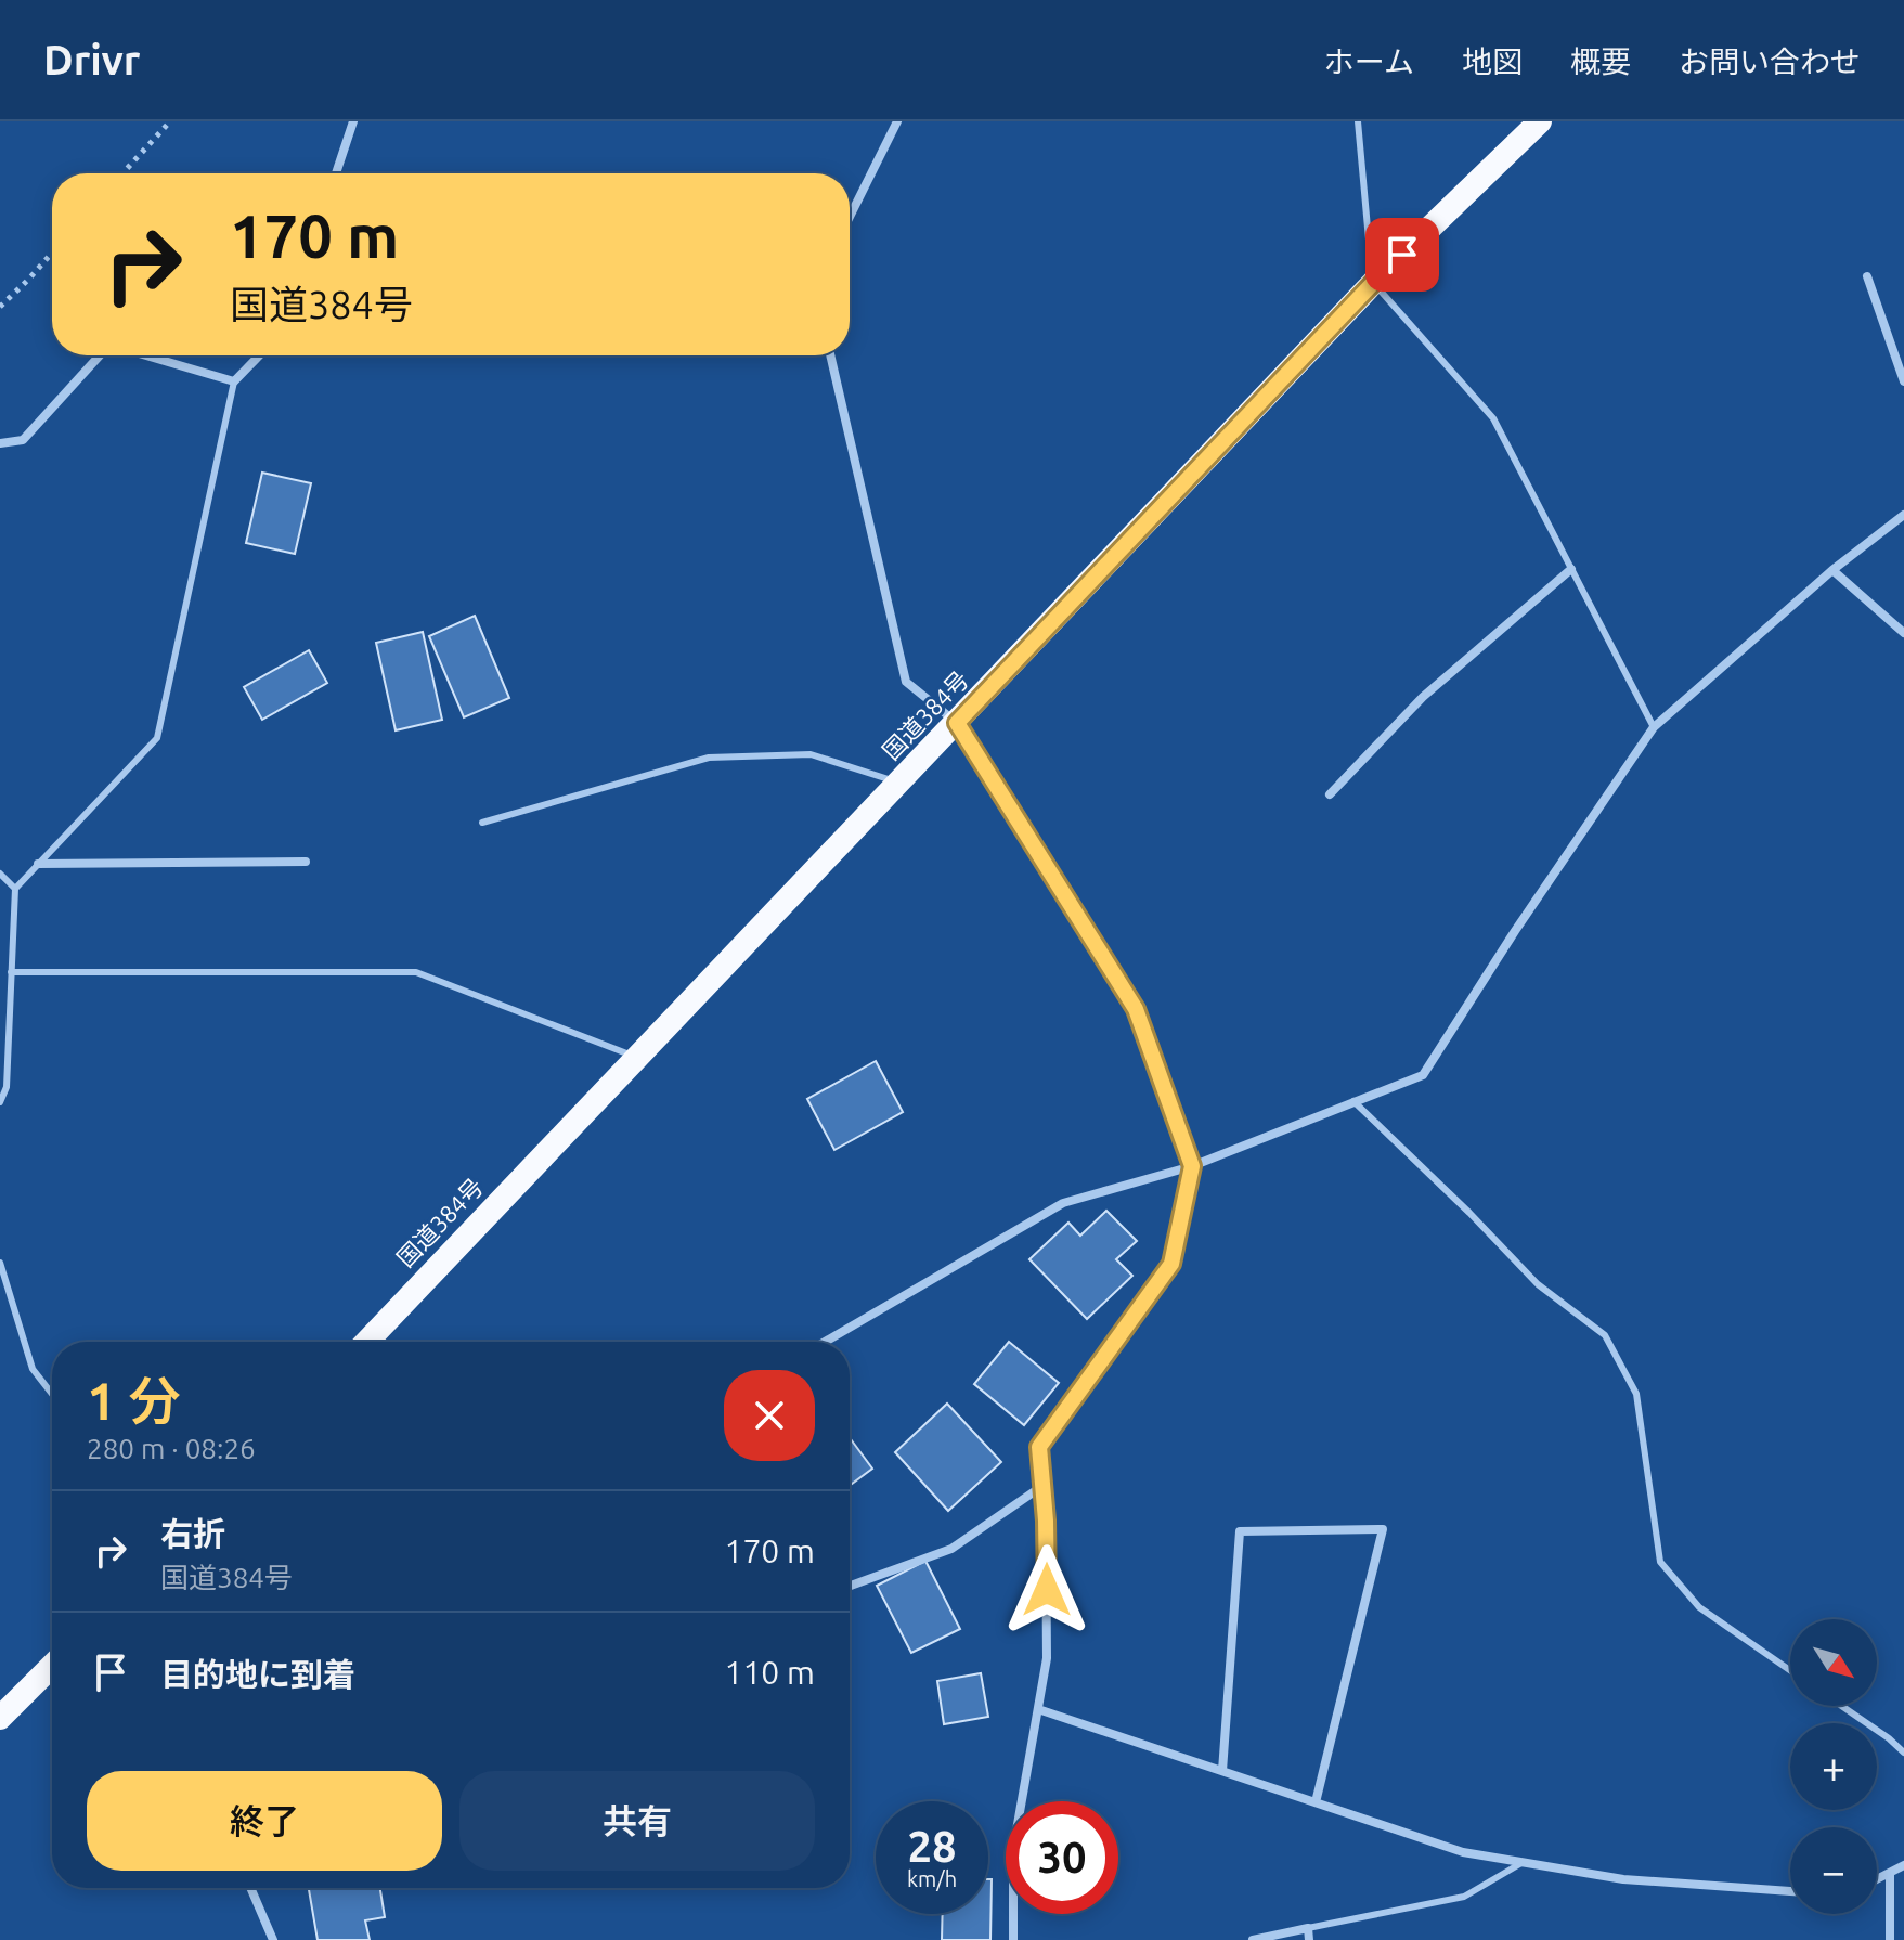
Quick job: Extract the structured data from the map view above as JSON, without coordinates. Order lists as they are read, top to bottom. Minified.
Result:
{"streets":{"highway":["国道384号"]},"north":"bottom right","page":{"header":"Drivr","nav":["ホーム","地図","概要","お問い合わせ"],"turn":["170 m","国道384号"],"heading":["1 分","280 m · 08:26"],"list":[{"name":"右折","note":"国道384号","value":"170 m"},{"name":"目的地に到着","value":"110 m"}],"map_buttons":["+","−"],"buttons":["終了","共有"],"speed":"28 km/h","limit":"30"}}
